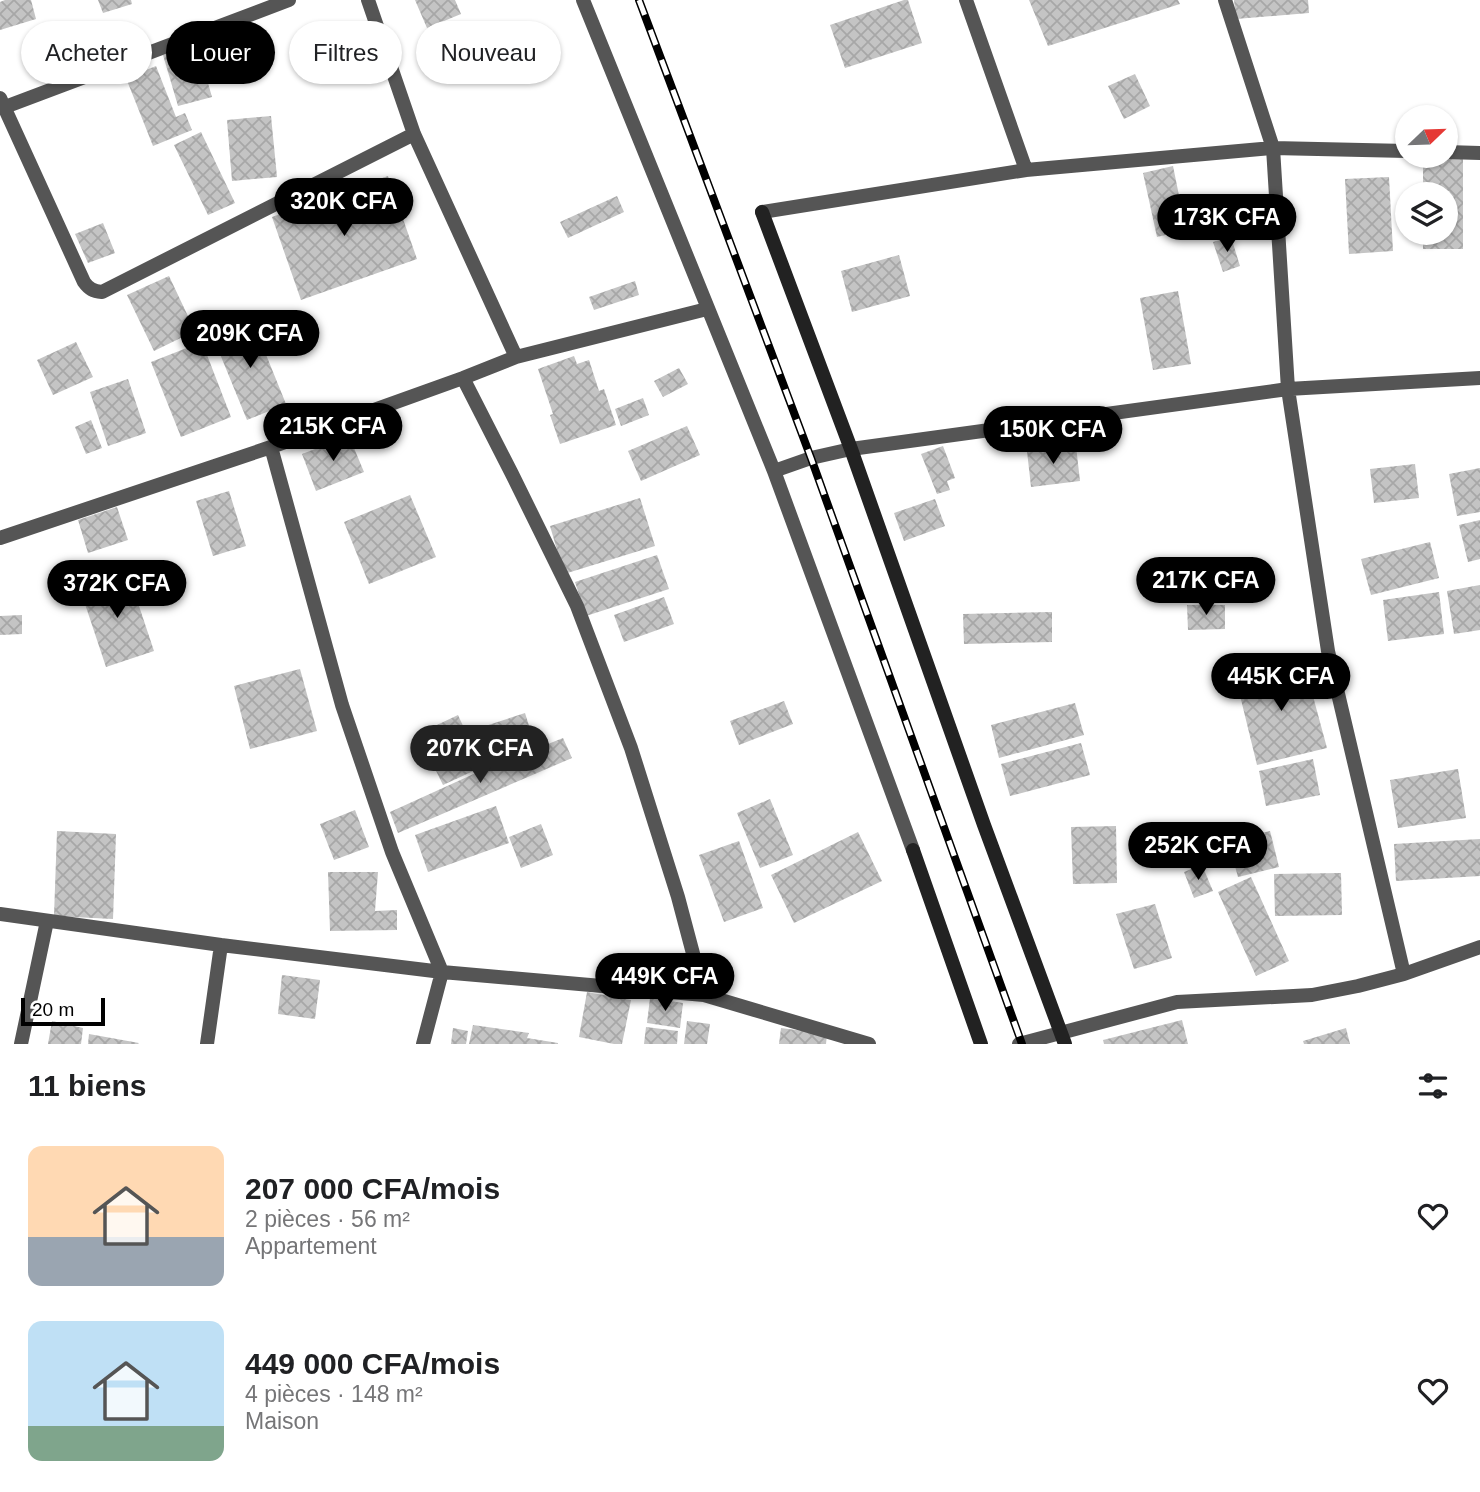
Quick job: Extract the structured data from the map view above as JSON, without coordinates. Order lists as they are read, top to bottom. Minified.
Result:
{"scale_bar":"20 m","north":"top right","page":{"chip":["Acheter","Louer","Filtres","Nouveau"],"price":["320K CFA","173K CFA","209K CFA","215K CFA","150K CFA","217K CFA","372K CFA","445K CFA","207K CFA","252K CFA","449K CFA"],"scale":"20 m","heading":"11 biens","list":[{"name":"207 000 CFA/mois","note":"2 pièces · 56 m² · Appartement"},{"name":"449 000 CFA/mois","note":"4 pièces · 148 m² · Maison"}]}}
